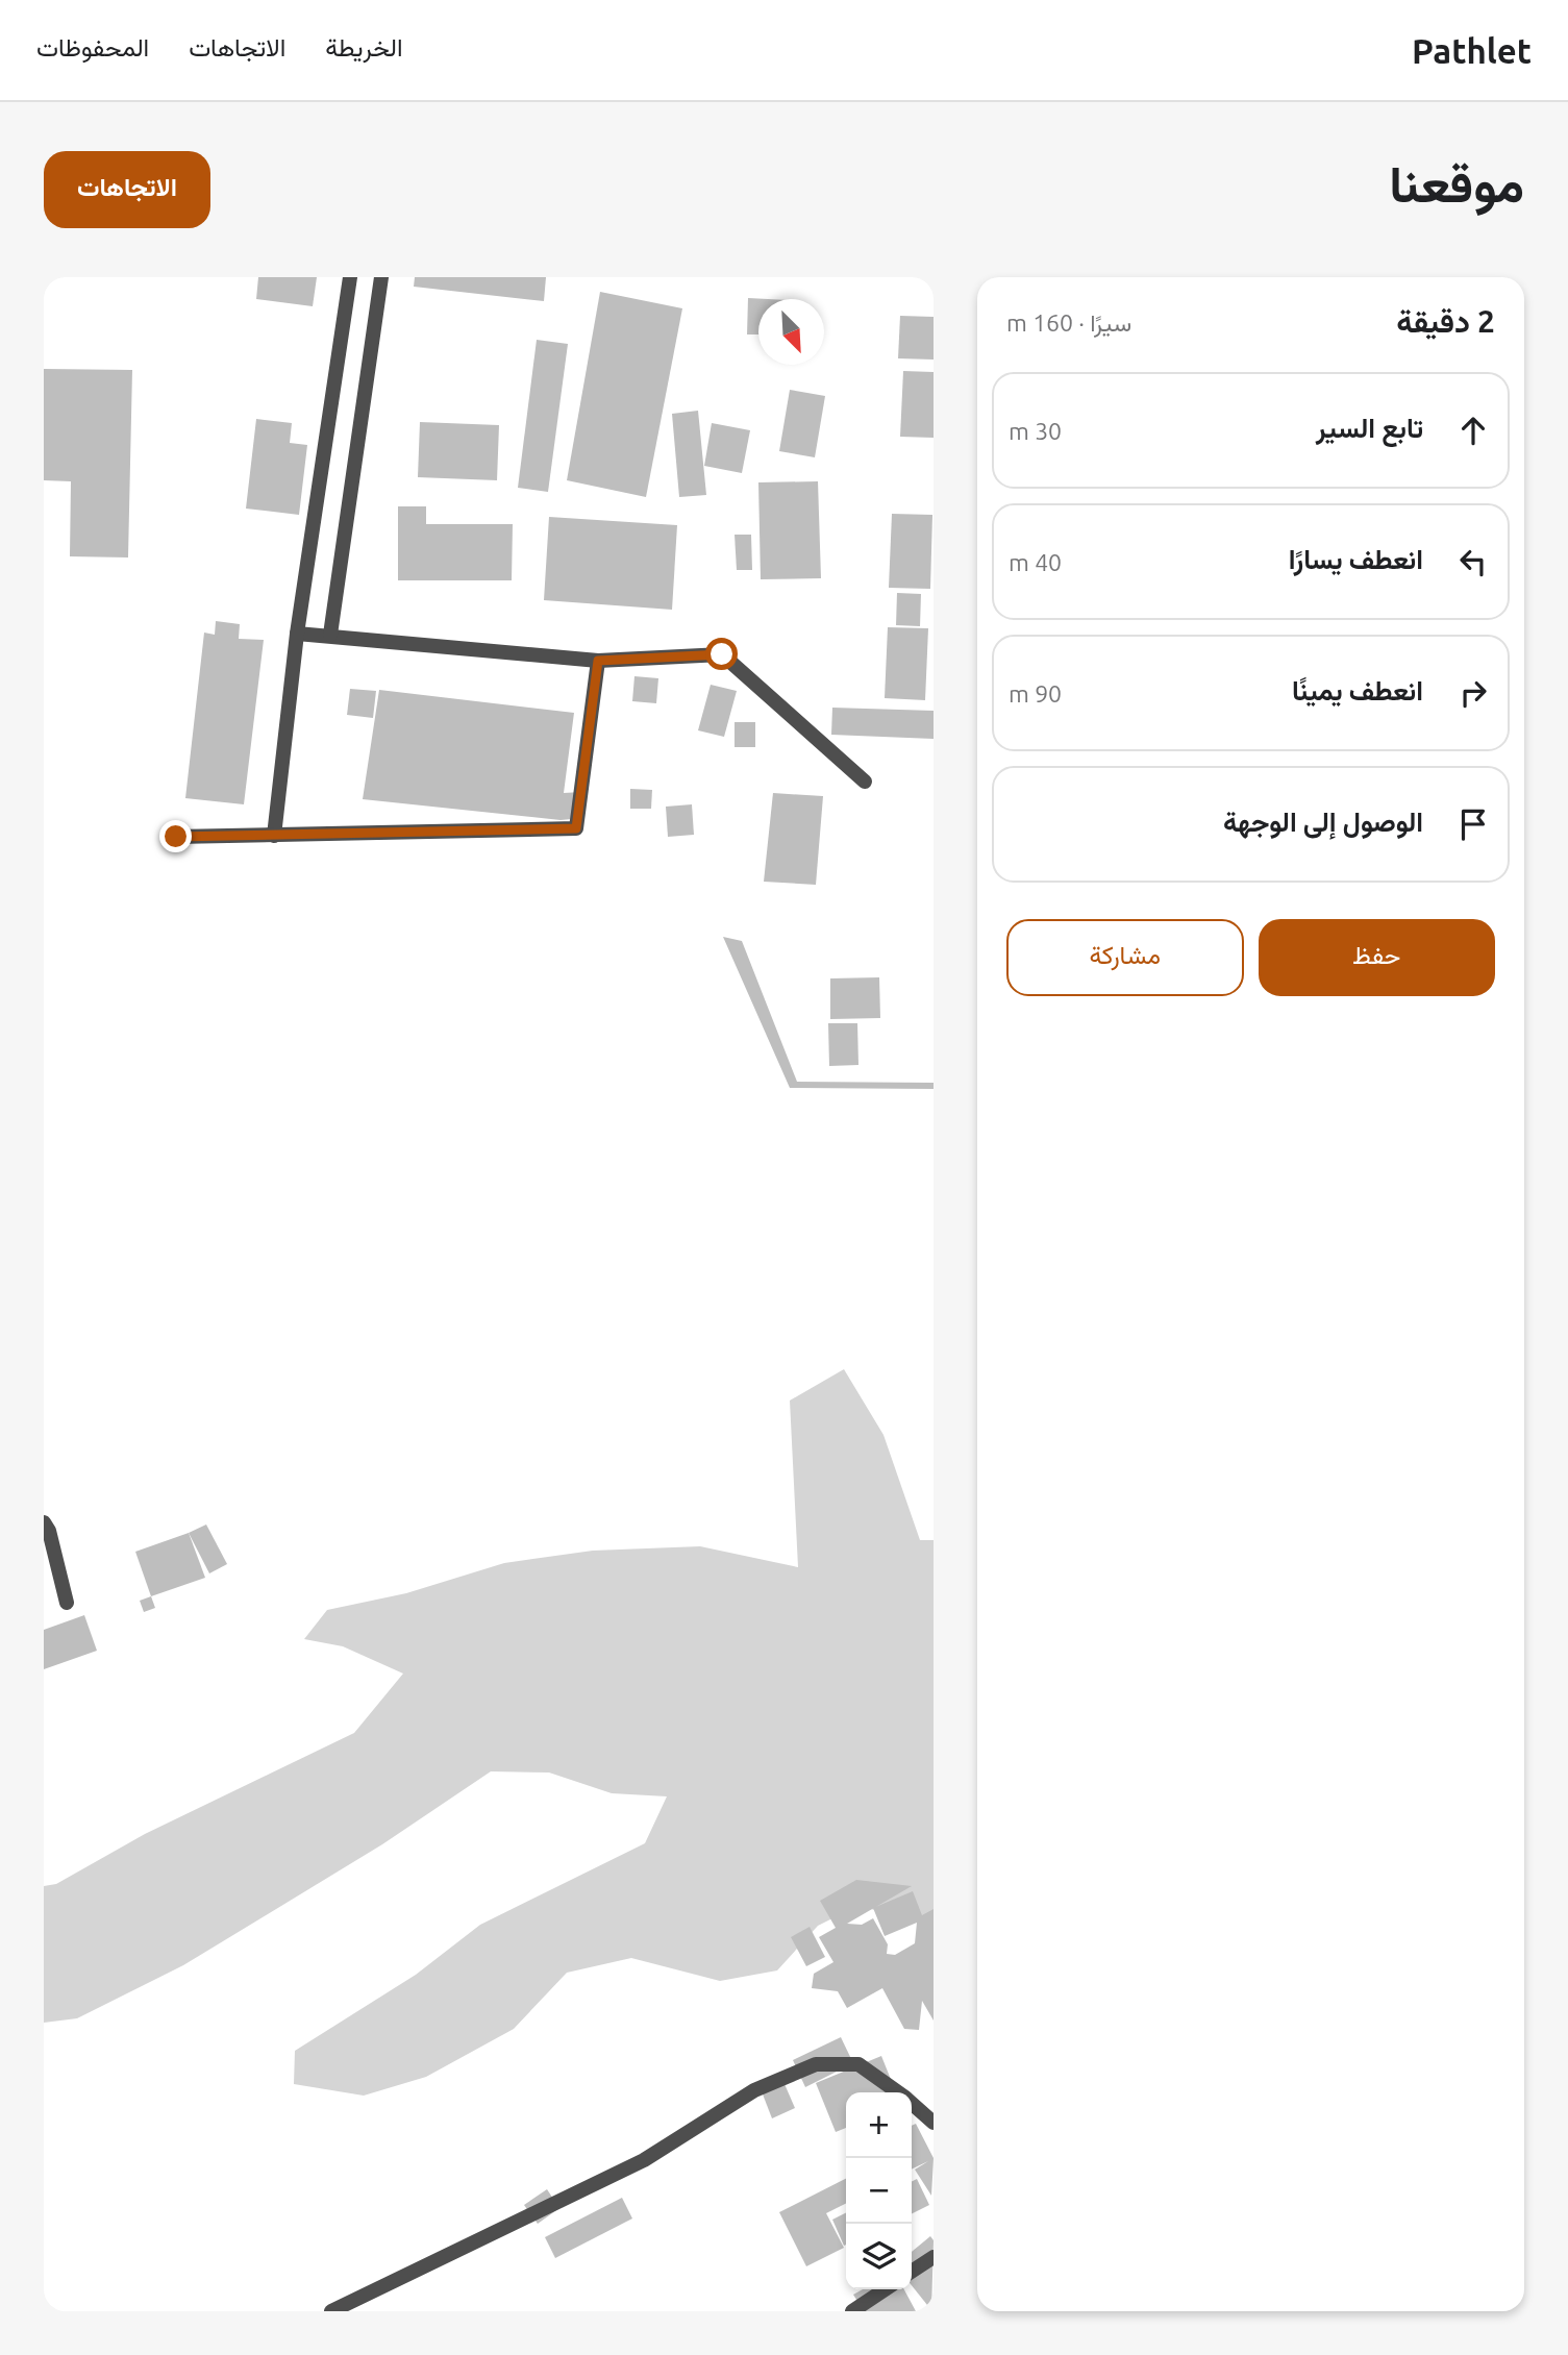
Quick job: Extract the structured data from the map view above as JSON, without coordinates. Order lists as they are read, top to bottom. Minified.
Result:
{"north":"bottom right","page":{"header":"Pathlet","nav":["الخريطة","الاتجاهات","المحفوظات"],"title":"موقعنا","buttons":["الاتجاهات",["حفظ","مشاركة"]],"heading":["2 دقيقة","سيرًا · 160 m"],"list":[["تابع السير","30 m"],["انعطف يسارًا","40 m"],["انعطف يمينًا","90 m"],"الوصول إلى الوجهة"],"map_buttons":["+","−"]}}
